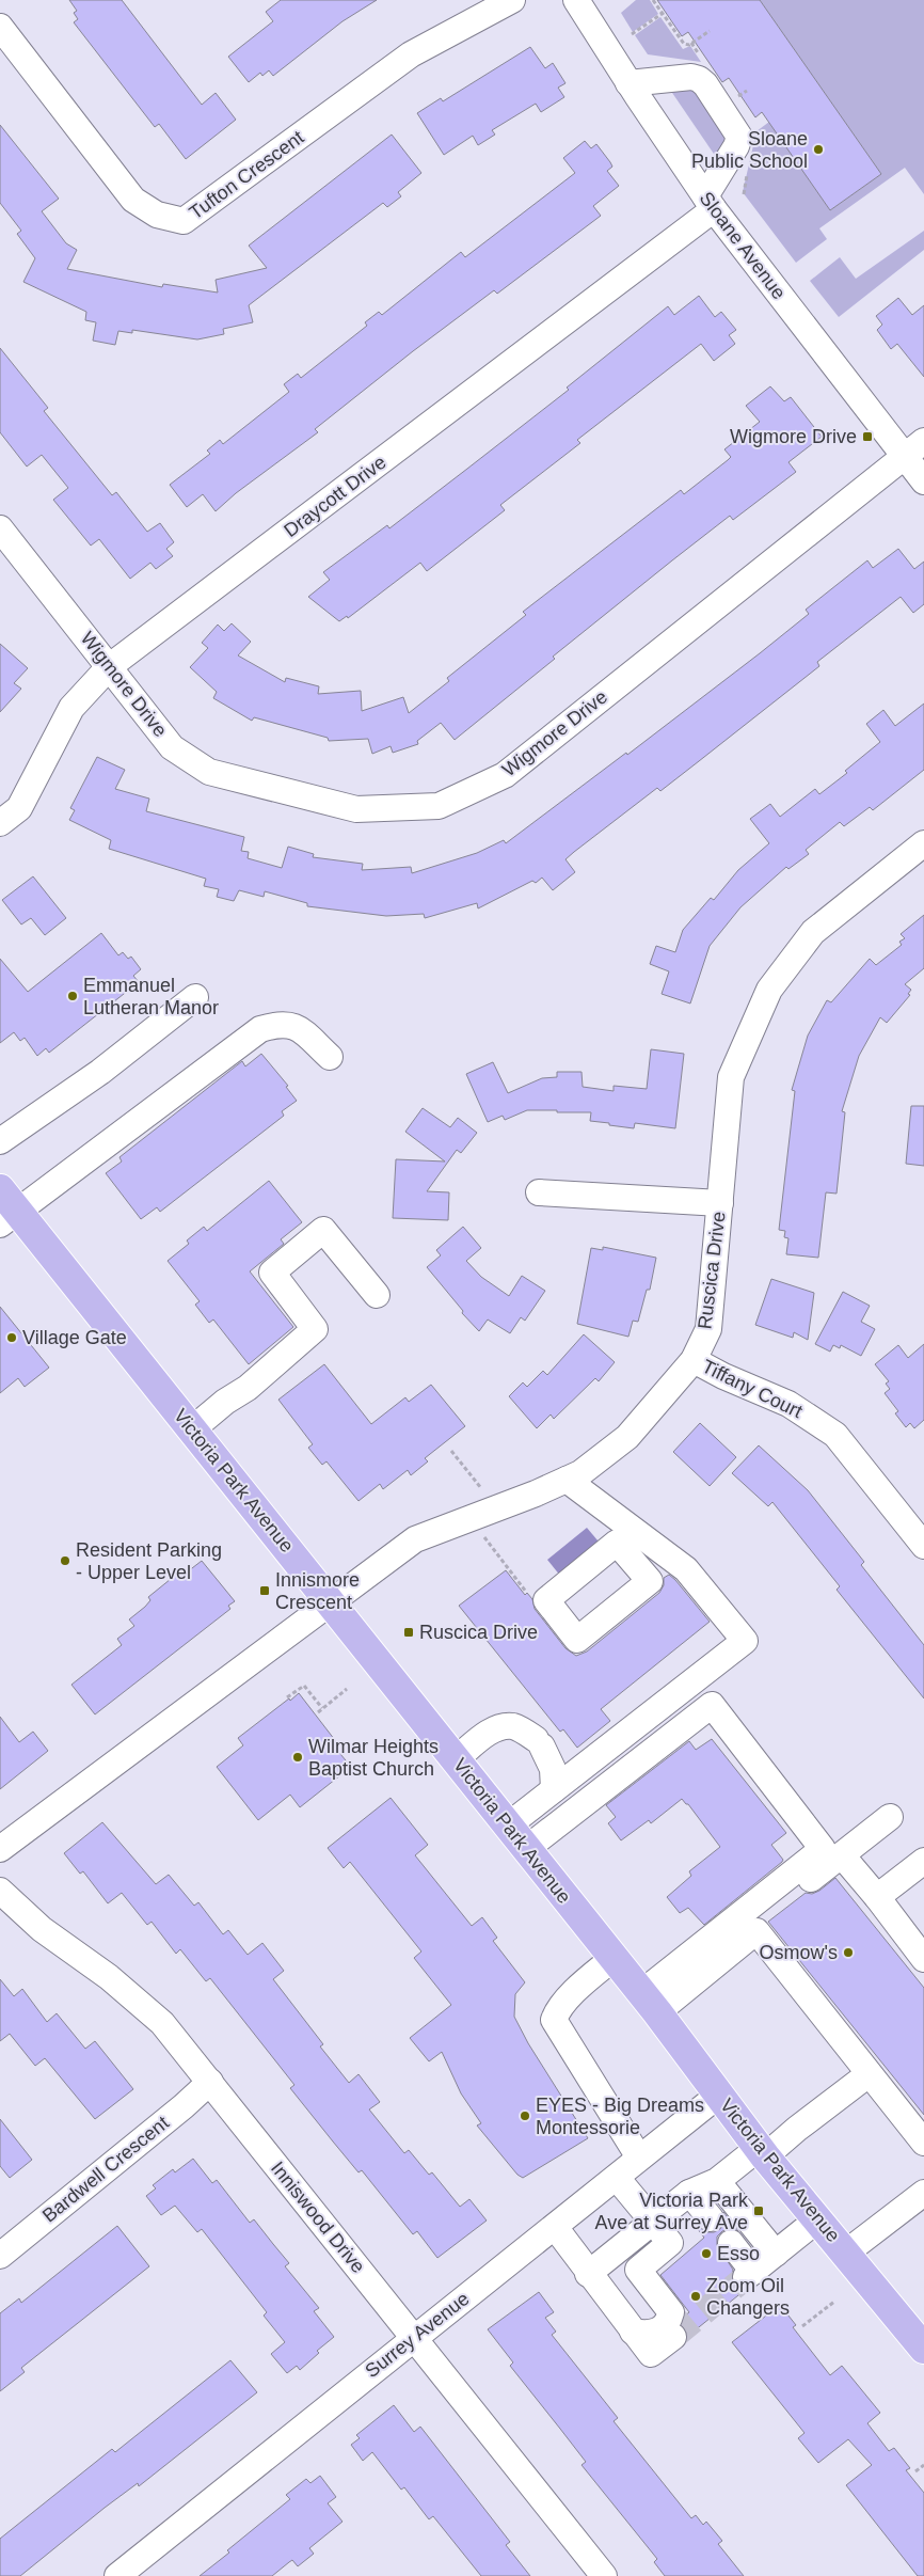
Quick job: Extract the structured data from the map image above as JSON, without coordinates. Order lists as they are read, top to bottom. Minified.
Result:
{"streets":{"main road":["Victoria Park Avenue"],"street":["Tufton Crescent","Sloane Avenue","Draycott Drive","Wigmore Drive","Ruscica Drive","Tiffany Court","Bardwell Crescent","Inniswood Drive","Surrey Avenue"]},"crossings":[["Sloane Avenue","Draycott Drive"],["Sloane Avenue","Wigmore Drive"],["Draycott Drive","Wigmore Drive"],["Ruscica Drive","Tiffany Court"],["Ruscica Drive","Victoria Park Avenue"],["Victoria Park Avenue","Surrey Avenue"],["Bardwell Crescent","Inniswood Drive"],["Inniswood Drive","Surrey Avenue"]],"places":{"other":["Sloane Public School","Emmanuel Lutheran Manor","Village Gate","Resident Parking - Upper Level","Wilmar Heights Baptist Church","Osmow's","EYES - Big Dreams Montessorie","Esso","Zoom Oil Changers"],"transit":["Wigmore Drive","Innismore Crescent","Ruscica Drive","Victoria Park Ave at Surrey Ave"]}}
